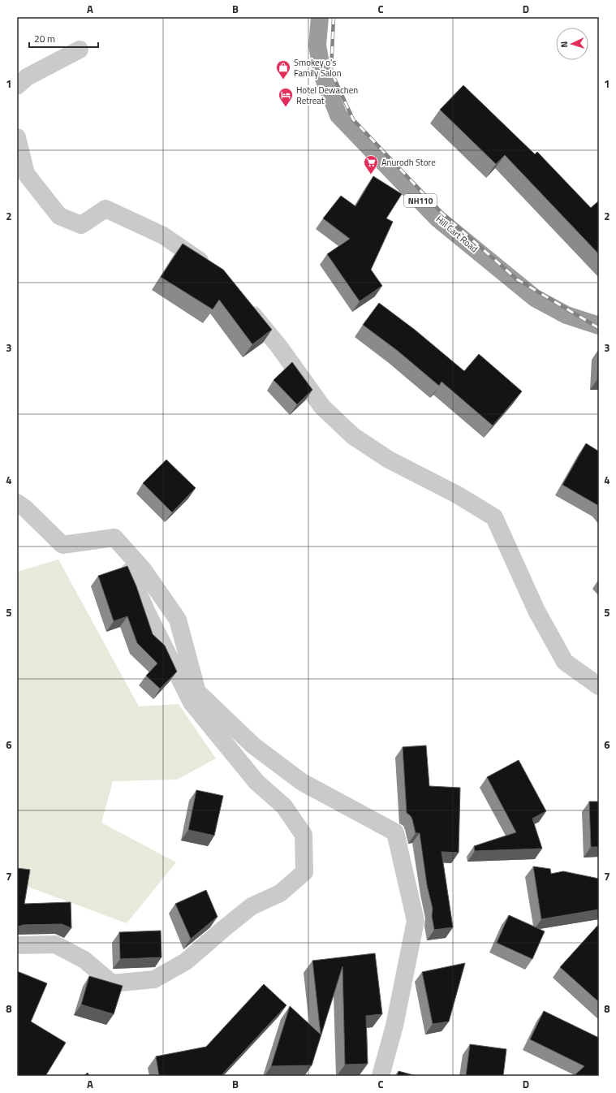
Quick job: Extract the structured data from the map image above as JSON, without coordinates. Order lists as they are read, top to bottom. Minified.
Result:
{"streets":{"highway":["NH110","Hill Cart Road"]},"places":{"shop":["Smokey o's Family Salon"],"hotel":["Hotel Dewachen Retreat"],"supermarket":["Anurodh Store"]},"scale_bar":"20 m","north":"left","grid":{"columns":["A","B","C","D"],"rows":["1","2","3","4","5","6","7","8"]}}
